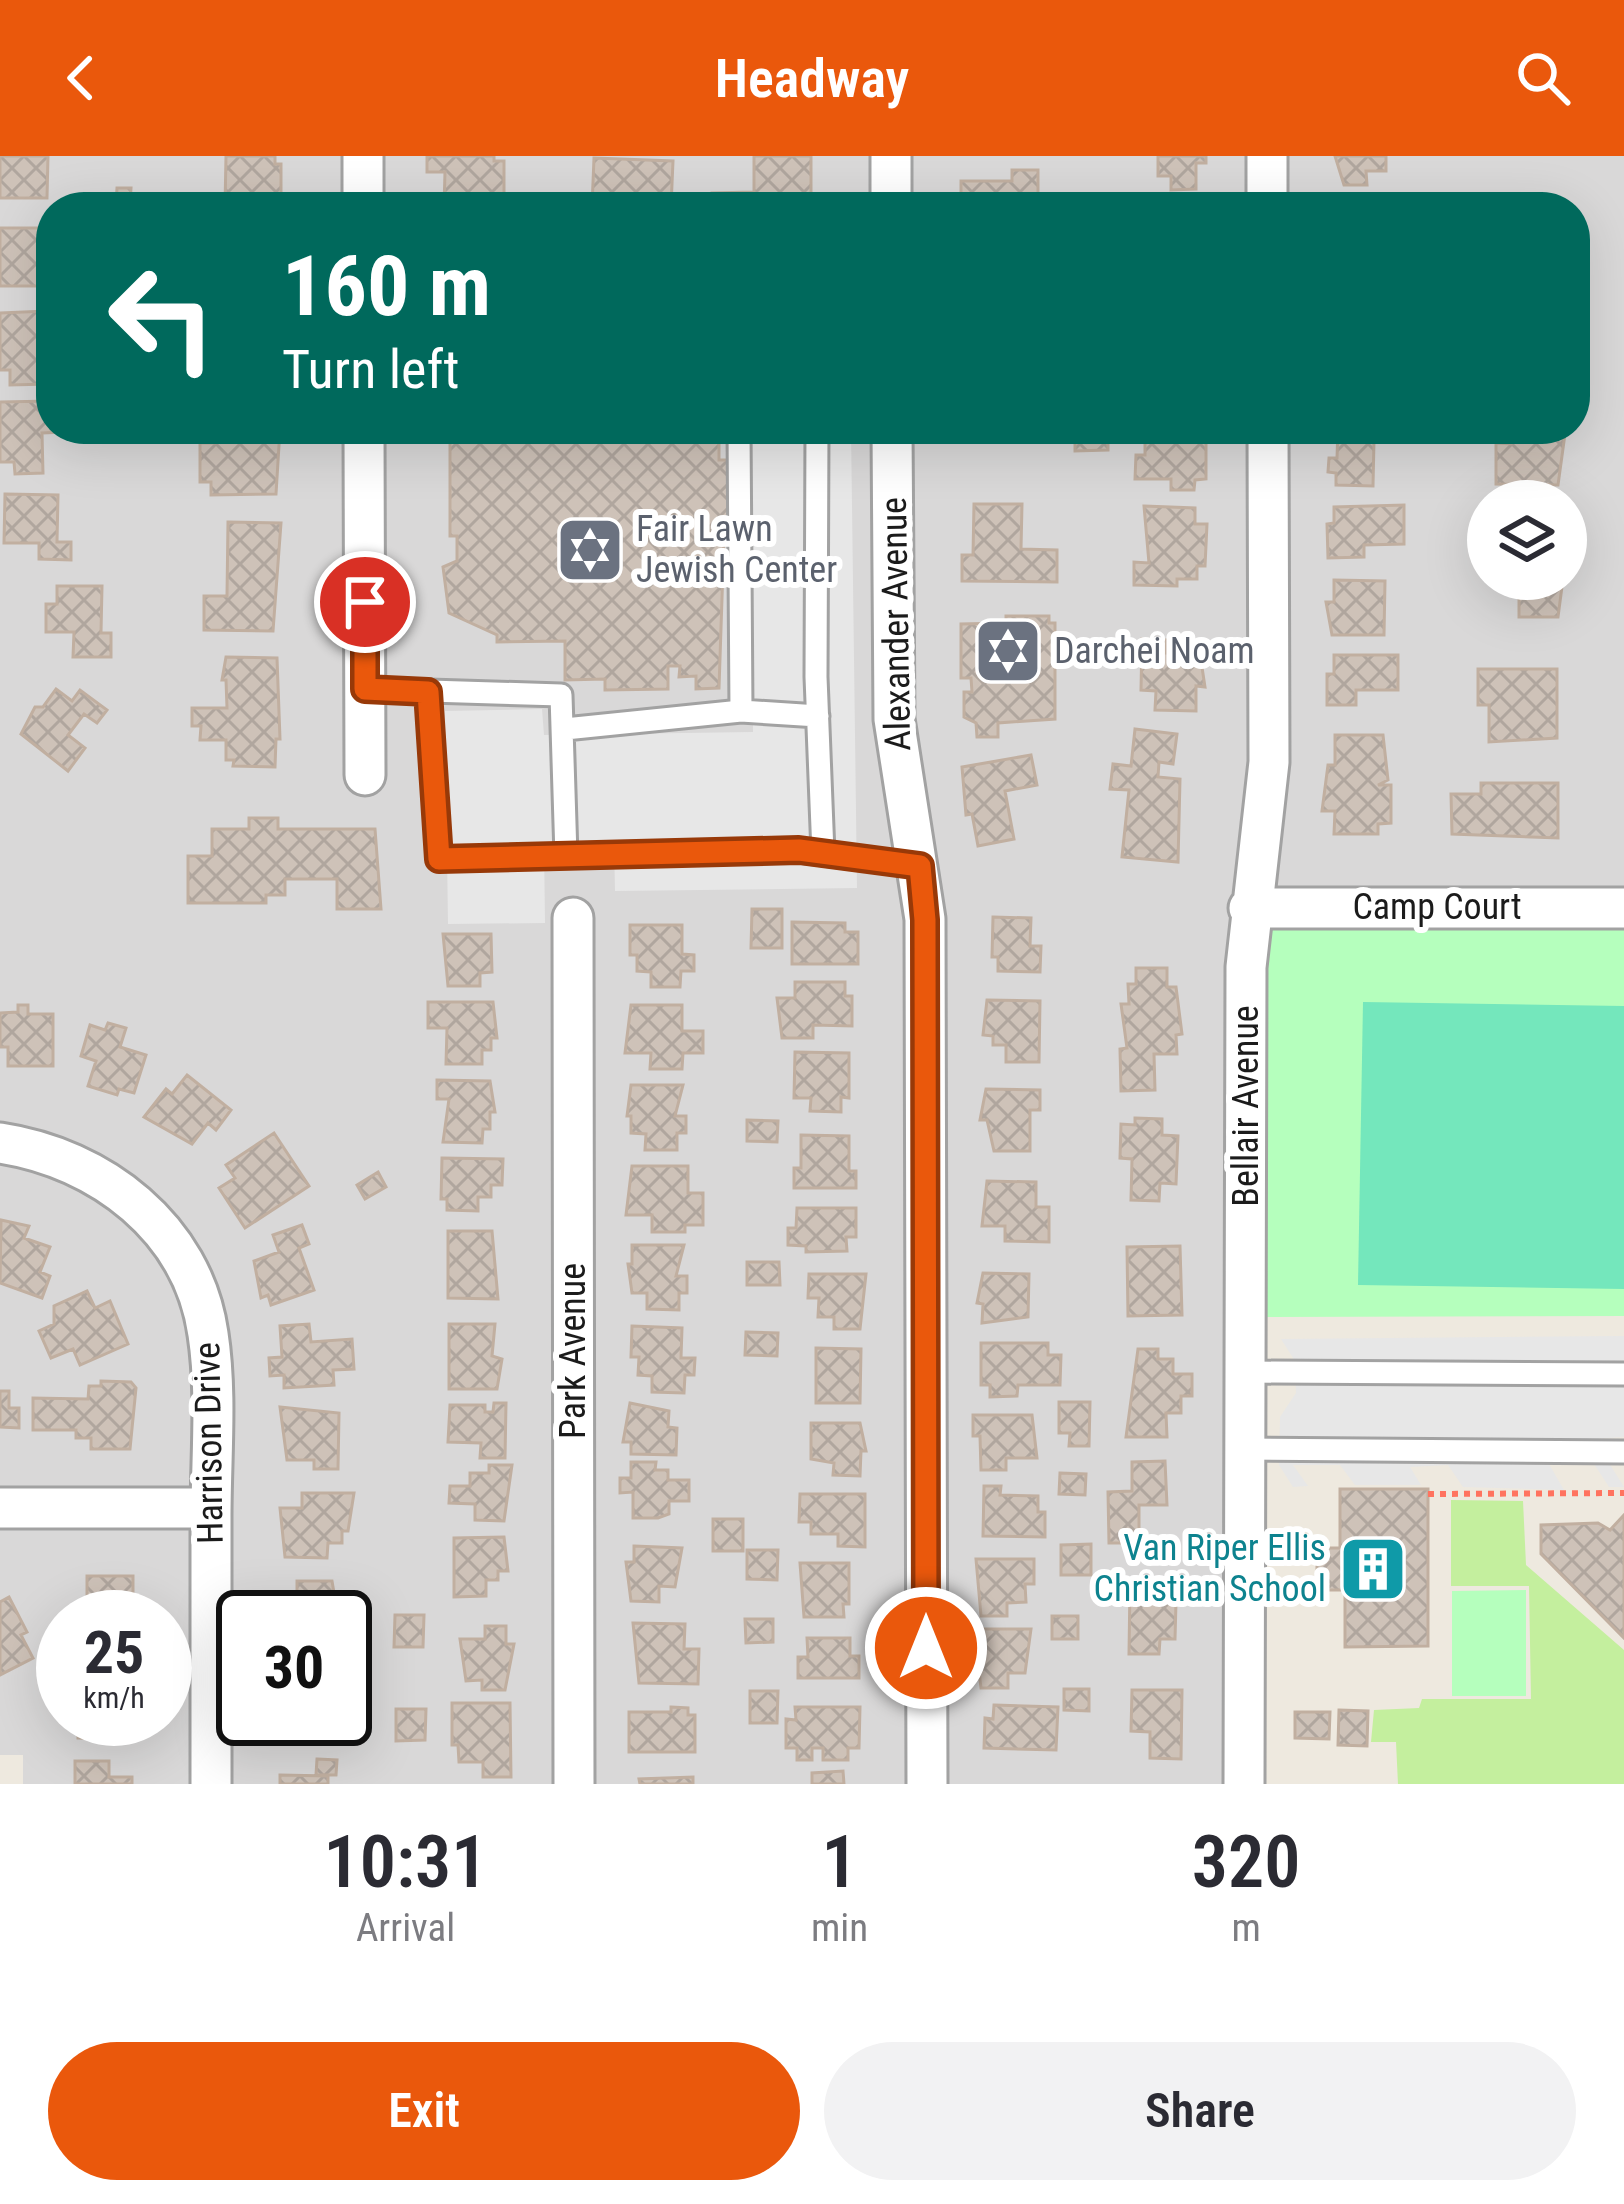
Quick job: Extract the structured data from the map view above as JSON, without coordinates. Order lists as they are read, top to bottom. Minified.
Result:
{"streets":{"street":["Alexander Avenue","Camp Court","Bellair Avenue","Park Avenue","Harrison Drive"]},"crossings":[["Camp Court","Bellair Avenue"]],"places":{"synagogue":["Fair Lawn Jewish Center","Darchei Noam"],"building":["Van Riper Ellis Christian School"]},"page":{"header":"Headway","turn":["160 m","Turn left"],"speed":"25 km/h","limit":"30","eta":["10:31","Arrival","1","min","320","m"],"buttons":["Exit","Share"]}}
